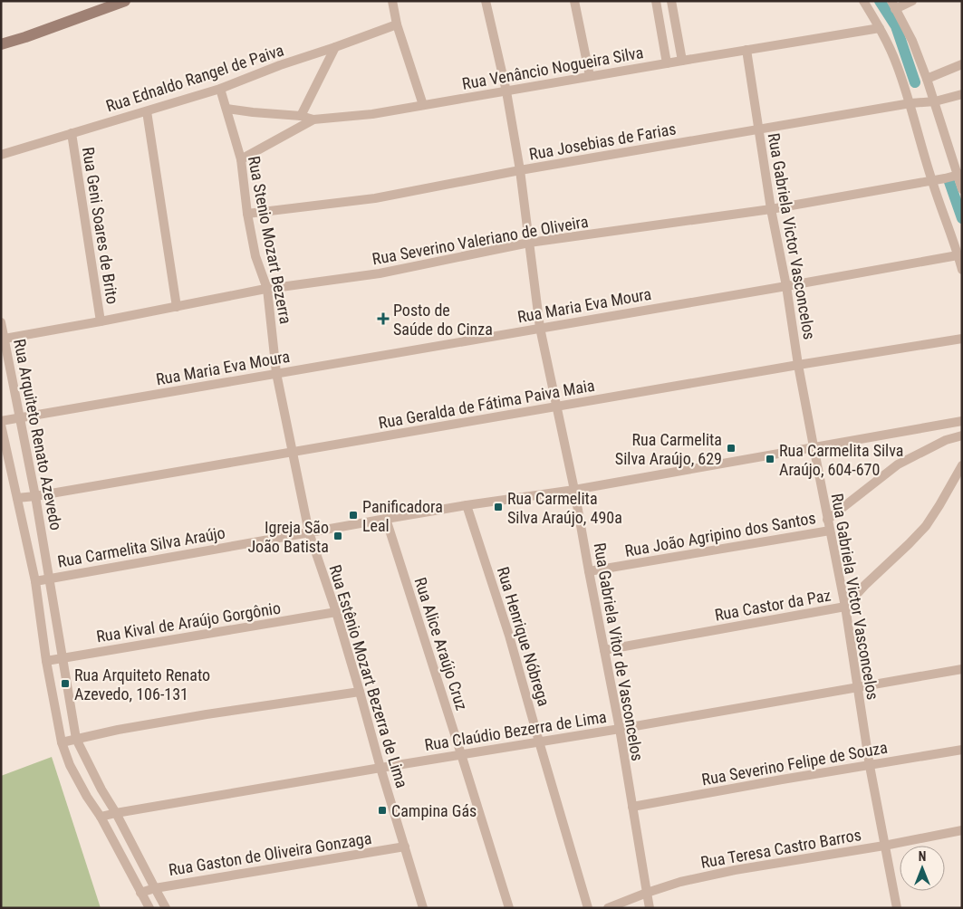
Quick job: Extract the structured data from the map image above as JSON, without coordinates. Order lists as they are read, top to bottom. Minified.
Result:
{"streets":{"street":["Rua Venâncio Nogueira Silva","Rua Ednaldo Rangel de Paiva","Rua Josebias de Farias","Rua Geni Soares de Brito","Rua Gabriela Victor Vasconcelos","Rua Stenio Mozart Bezerra","Rua Severino Valeriano de Oliveira","Rua Maria Eva Moura","Rua Geralda de Fátima Paiva Maia","Rua Arquiteto Renato Azevedo","Rua João Agripino dos Santos","Rua Carmelita Silva Araújo","Rua Castor da Paz","Rua Kival de Araújo Gorgônio","Rua Henrique Nóbrega","Rua Alice Araújo Cruz","Rua Gabriela Vitor de Vasconcelos","Rua Estênio Mozart Bezerra de Lima","Rua Claúdio Bezerra de Lima","Rua Severino Felipe de Souza","Rua Teresa Castro Barros","Rua Gaston de Oliveira Gonzaga"]},"crossings":[["Rua Venâncio Nogueira Silva","Rua Gabriela Victor Vasconcelos"],["Rua Venâncio Nogueira Silva","Rua Stenio Mozart Bezerra"],["Rua Venâncio Nogueira Silva","Rua Gabriela Vitor de Vasconcelos"],["Rua Ednaldo Rangel de Paiva","Rua Geni Soares de Brito"],["Rua Ednaldo Rangel de Paiva","Rua Stenio Mozart Bezerra"],["Rua Josebias de Farias","Rua Gabriela Victor Vasconcelos"],["Rua Josebias de Farias","Rua Stenio Mozart Bezerra"],["Rua Josebias de Farias","Rua Gabriela Vitor de Vasconcelos"],["Rua Geni Soares de Brito","Rua Severino Valeriano de Oliveira"],["Rua Gabriela Victor Vasconcelos","Rua Severino Valeriano de Oliveira"],["Rua Gabriela Victor Vasconcelos","Rua Maria Eva Moura"],["Rua Gabriela Victor Vasconcelos","Rua Geralda de Fátima Paiva Maia"],["Rua Gabriela Victor Vasconcelos","Rua João Agripino dos Santos"],["Rua Gabriela Victor Vasconcelos","Rua Carmelita Silva Araújo"],["Rua Gabriela Victor Vasconcelos","Rua Castor da Paz"],["Rua Gabriela Victor Vasconcelos","Rua Claúdio Bezerra de Lima"],["Rua Gabriela Victor Vasconcelos","Rua Severino Felipe de Souza"],["Rua Gabriela Victor Vasconcelos","Rua Teresa Castro Barros"],["Rua Stenio Mozart Bezerra","Rua Severino Valeriano de Oliveira"],["Rua Stenio Mozart Bezerra","Rua Maria Eva Moura"],["Rua Stenio Mozart Bezerra","Rua Geralda de Fátima Paiva Maia"],["Rua Stenio Mozart Bezerra","Rua Estênio Mozart Bezerra de Lima"],["Rua Severino Valeriano de Oliveira","Rua Arquiteto Renato Azevedo"],["Rua Severino Valeriano de Oliveira","Rua Gabriela Vitor de Vasconcelos"],["Rua Maria Eva Moura","Rua Arquiteto Renato Azevedo"],["Rua Maria Eva Moura","Rua Gabriela Vitor de Vasconcelos"],["Rua Geralda de Fátima Paiva Maia","Rua Arquiteto Renato Azevedo"],["Rua Geralda de Fátima Paiva Maia","Rua Gabriela Vitor de Vasconcelos"],["Rua Geralda de Fátima Paiva Maia","Rua Estênio Mozart Bezerra de Lima"],["Rua Arquiteto Renato Azevedo","Rua Carmelita Silva Araújo"],["Rua Arquiteto Renato Azevedo","Rua Kival de Araújo Gorgônio"],["Rua Arquiteto Renato Azevedo","Rua Claúdio Bezerra de Lima"],["Rua Arquiteto Renato Azevedo","Rua Gaston de Oliveira Gonzaga"],["Rua João Agripino dos Santos","Rua Gabriela Vitor de Vasconcelos"],["Rua Carmelita Silva Araújo","Rua Henrique Nóbrega"],["Rua Carmelita Silva Araújo","Rua Alice Araújo Cruz"],["Rua Carmelita Silva Araújo","Rua Gabriela Vitor de Vasconcelos"],["Rua Carmelita Silva Araújo","Rua Estênio Mozart Bezerra de Lima"],["Rua Castor da Paz","Rua Gabriela Vitor de Vasconcelos"],["Rua Kival de Araújo Gorgônio","Rua Estênio Mozart Bezerra de Lima"],["Rua Henrique Nóbrega","Rua Claúdio Bezerra de Lima"],["Rua Alice Araújo Cruz","Rua Claúdio Bezerra de Lima"],["Rua Gabriela Vitor de Vasconcelos","Rua Claúdio Bezerra de Lima"],["Rua Gabriela Vitor de Vasconcelos","Rua Severino Felipe de Souza"],["Rua Gabriela Vitor de Vasconcelos","Rua Teresa Castro Barros"],["Rua Estênio Mozart Bezerra de Lima","Rua Claúdio Bezerra de Lima"],["Rua Estênio Mozart Bezerra de Lima","Rua Gaston de Oliveira Gonzaga"]],"places":{"health":["Posto de Saúde do Cinza"],"transit":["Rua Carmelita Silva Araújo, 629","Rua Carmelita Silva Araújo, 604-670","Rua Carmelita Silva Araújo, 490a","Panificadora Leal","Igreja São João Batista","Rua Arquiteto Renato Azevedo, 106-131","Campina Gás"]},"north":"top"}
